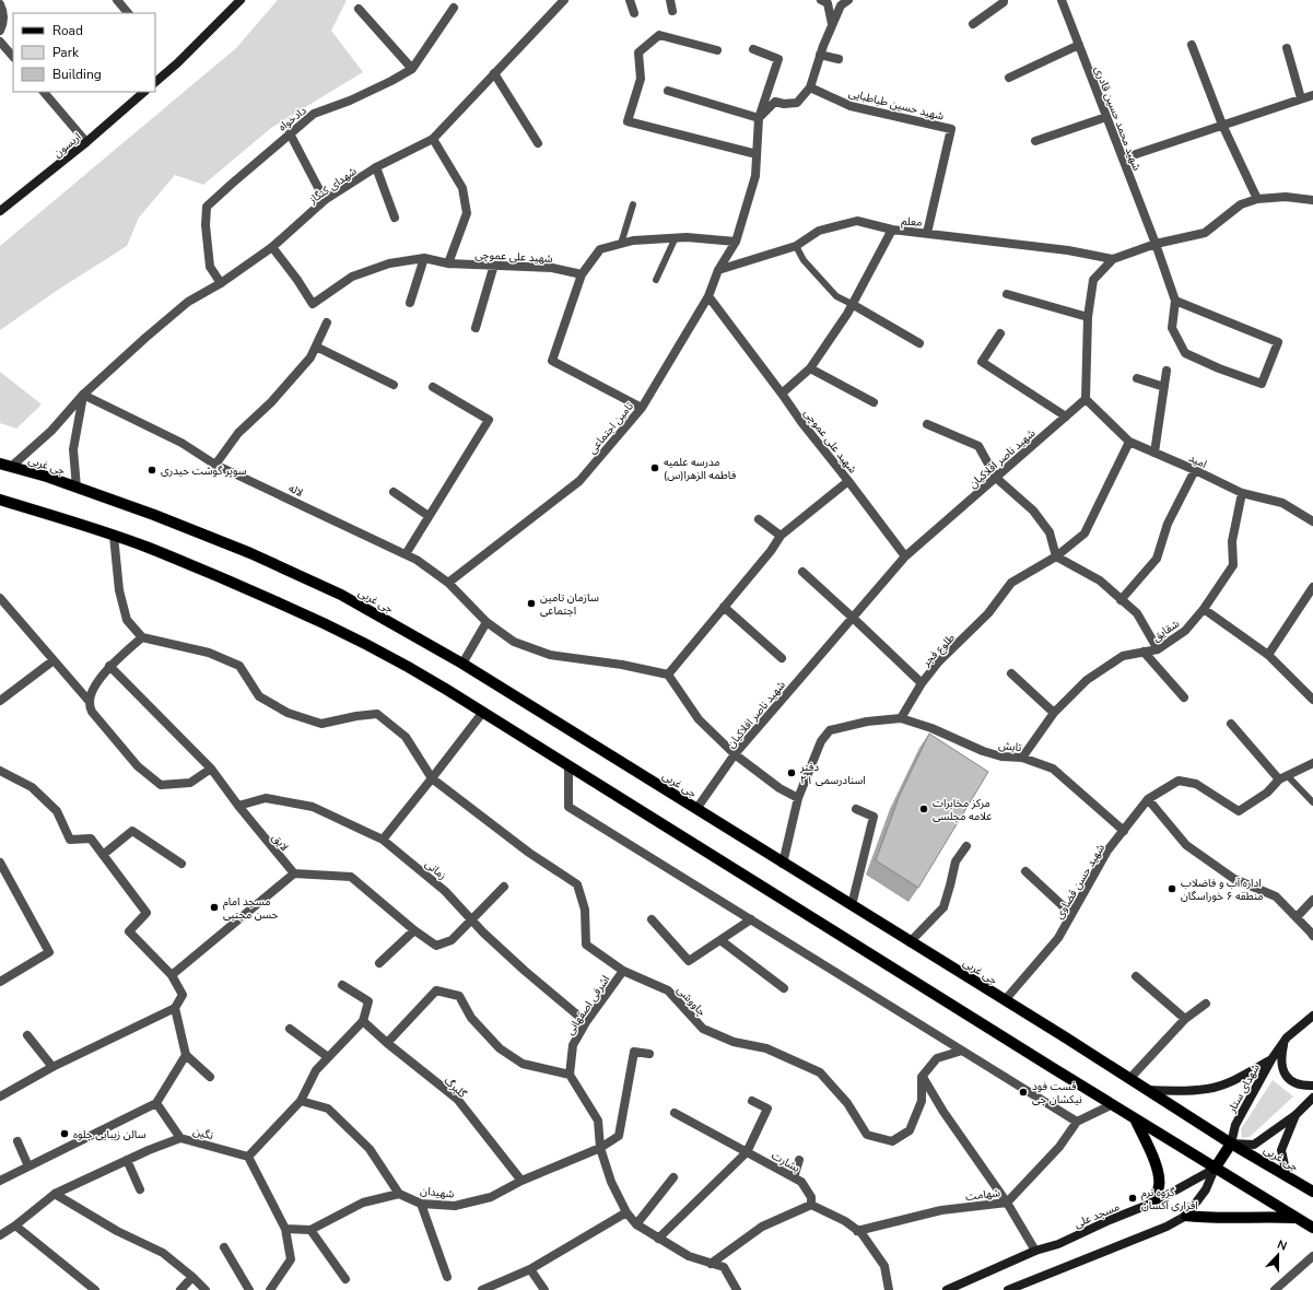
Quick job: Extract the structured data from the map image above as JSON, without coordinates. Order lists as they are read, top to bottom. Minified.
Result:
{"streets":{"main road":["اریسون","جی غربی","شهدای ستار","مسجد علی"],"street":["شهید حسین طباطبایی","دادخواه","شهید محمد حسین قادری","شهدای کنگاز","معلم","شهید علی عموچی","تامین اجتماعی","شهید ناصر افلاکیان","امید","لاله","شقایق","طلوع فجر","تابش","لایق","زمانی","شهید حسن قضاوی","چاووشی","اشرفی اصفهانی","گلبرگ","نگین","بشارت","شهیدان","شهامت"]},"crossings":[["شهید حسین طباطبایی","معلم"],["دادخواه","شهدای کنگاز"],["شهدای کنگاز","شهید علی عموچی"],["شهدای کنگاز","جی غربی"],["شهدای کنگاز","لاله"],["معلم","تامین اجتماعی"],["شهید علی عموچی","تامین اجتماعی"],["شهید علی عموچی","شهید ناصر افلاکیان"],["تامین اجتماعی","لاله"],["شهید ناصر افلاکیان","امید"],["شهید ناصر افلاکیان","جی غربی"],["امید","شقایق"],["امید","طلوع فجر"],["جی غربی","شهید حسن قضاوی"],["جی غربی","شهدای ستار"],["شقایق","تابش"],["طلوع فجر","تابش"],["تابش","شهید حسن قضاوی"],["لایق","زمانی"],["زمانی","اشرفی اصفهانی"],["چاووشی","اشرفی اصفهانی"],["گلبرگ","شهیدان"]],"places":["مدرسه علمیه فاطمه الزهرا(س)","سوپر گوشت حیدری","سازمان تامین اجتماعی","دفتر اسنادرسمی ۲۱","مرکز مخابرات علامه مجلسی","اداره آب و فاضلاب منطقه ۶ خوراسگان","مسجد امام حسن مجتبی","فست فود نیکشان جی","سالن زیبایی جلوه","گروه نرم افزاری آکسان"],"legend":["Road","Park","Building"],"north":"top"}
